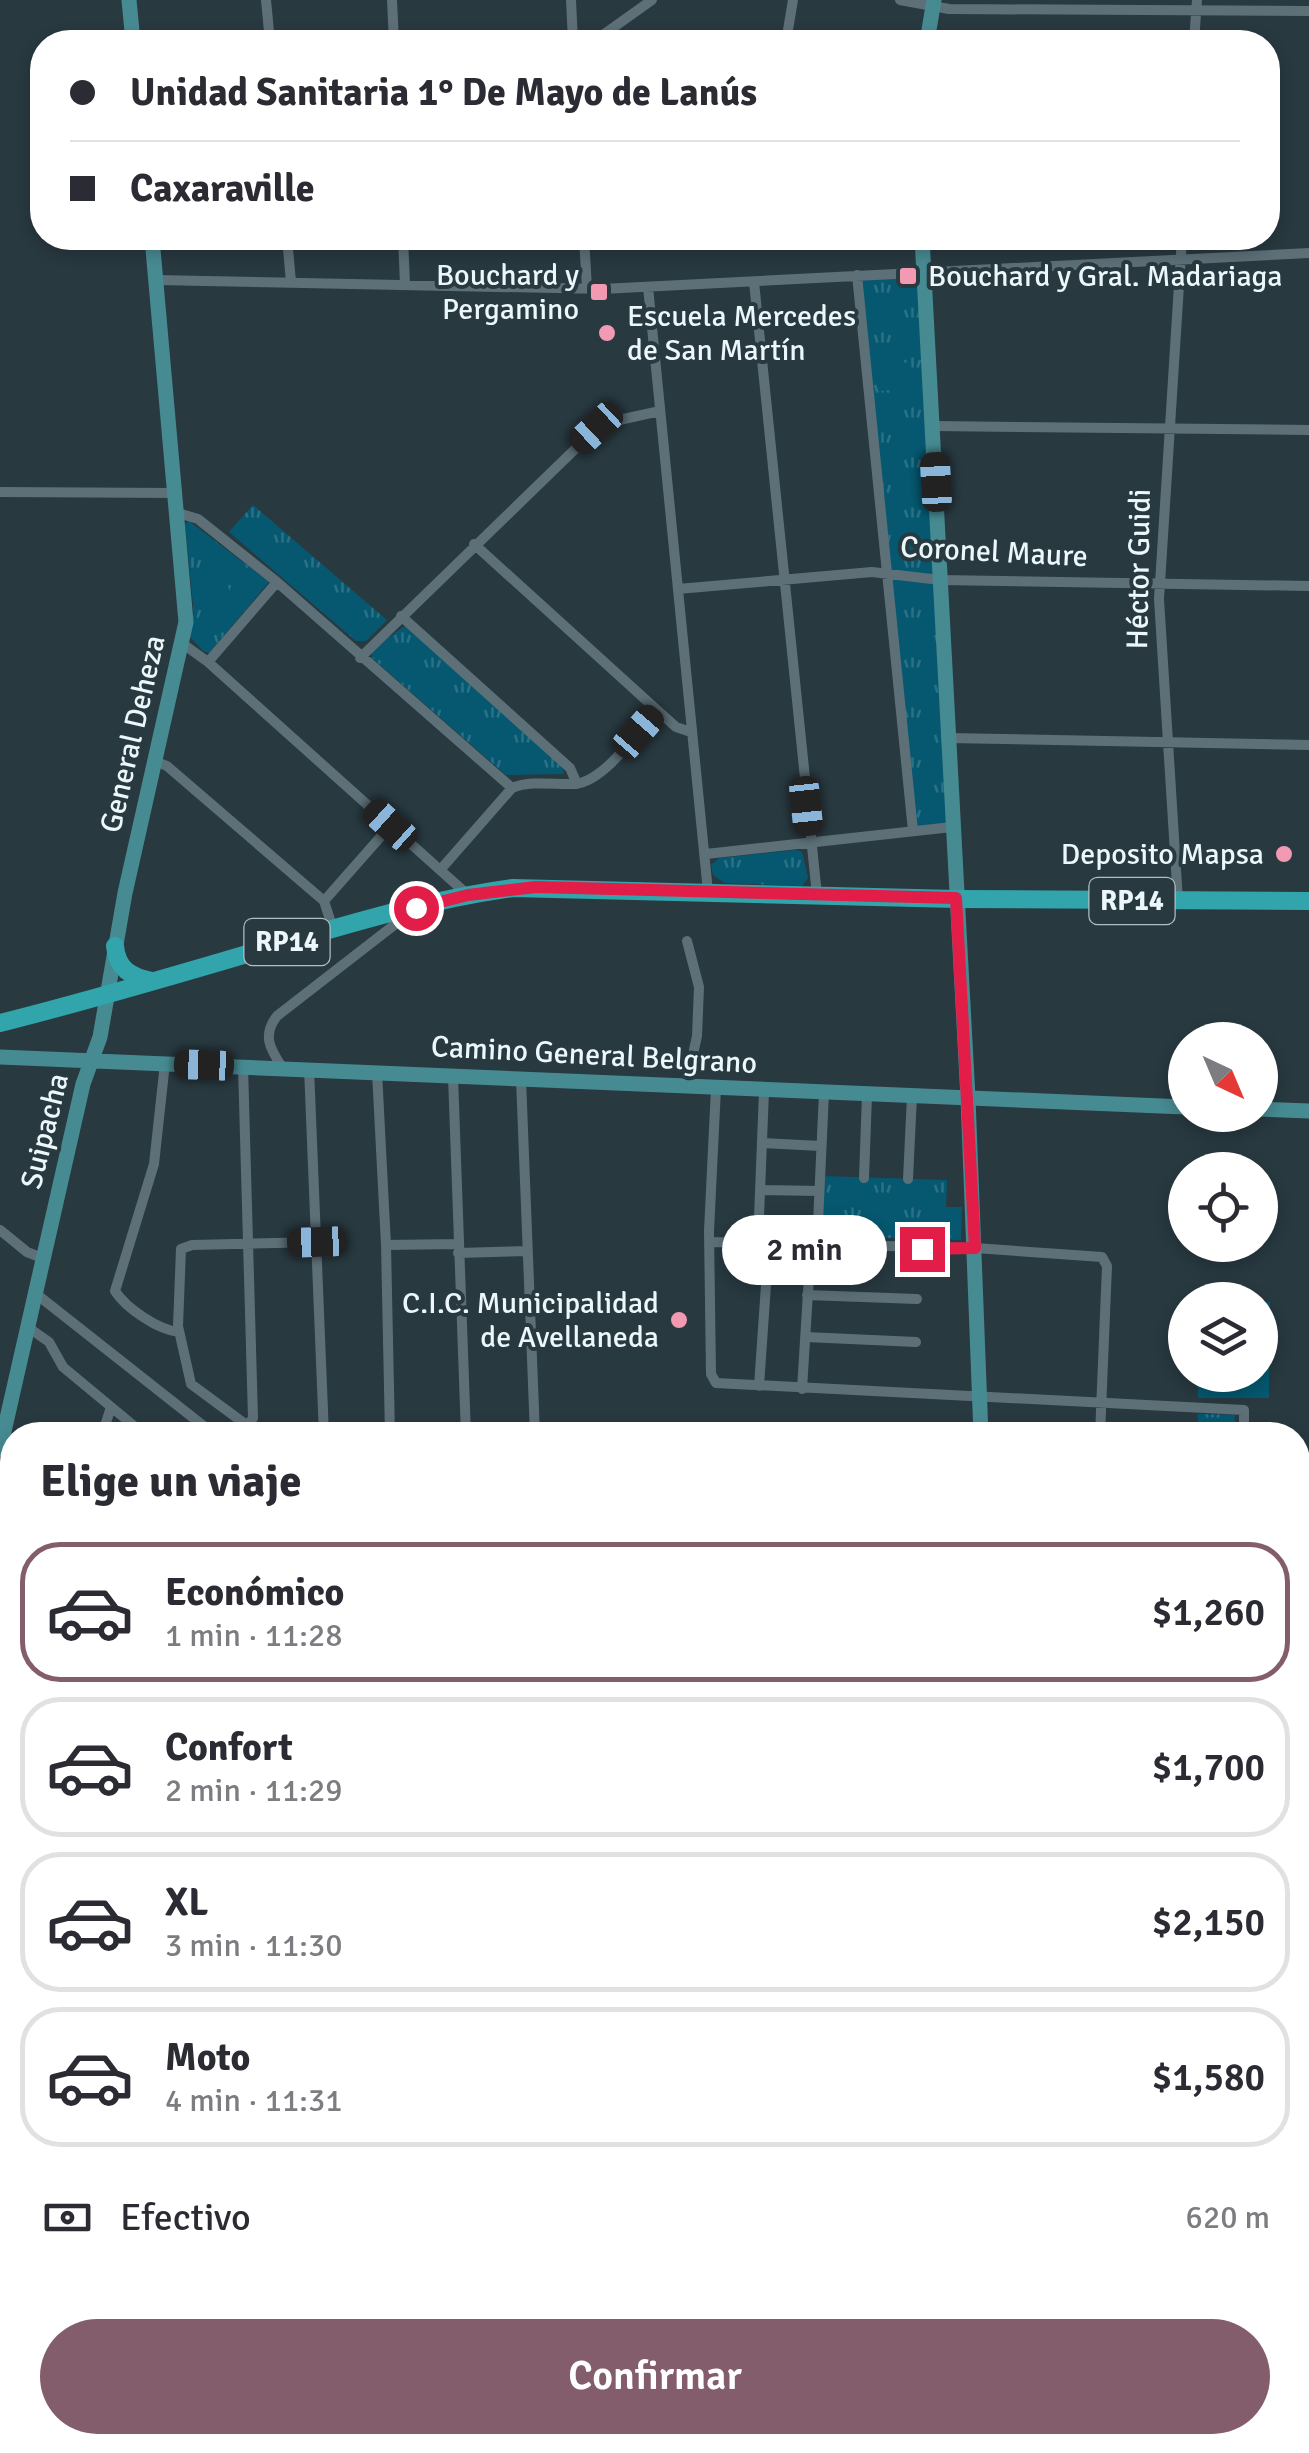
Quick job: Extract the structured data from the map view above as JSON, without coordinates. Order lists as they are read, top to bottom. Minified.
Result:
{"streets":{"main road":["RP14"],"street":["Coronel Maure","Héctor Guidi","General Deheza","Camino General Belgrano","Suipacha"]},"crossings":[["Coronel Maure","Héctor Guidi"],["Héctor Guidi","RP14"],["General Deheza","RP14"],["General Deheza","Camino General Belgrano"],["General Deheza","Suipacha"],["Camino General Belgrano","Suipacha"]],"places":{"transit":["Bouchard y Gral. Madariaga","Bouchard y Pergamino"],"other":["Escuela Mercedes de San Martín","Deposito Mapsa","C.I.C. Municipalidad de Avellaneda"]},"north":"bottom right","page":{"banner":["Unidad Sanitaria 1° De Mayo de Lanús","Caxaraville"],"bubble":"2 min","heading":"Elige un viaje","list":[{"name":"Económico","note":"1 min · 11:28","value":"$1,260"},{"name":"Confort","note":"2 min · 11:29","value":"$1,700"},{"name":"XL","note":"3 min · 11:30","value":"$2,150"},{"name":"Moto","note":"4 min · 11:31","value":"$1,580"}],"pay":["Efectivo","620 m"],"buttons":"Confirmar"}}
